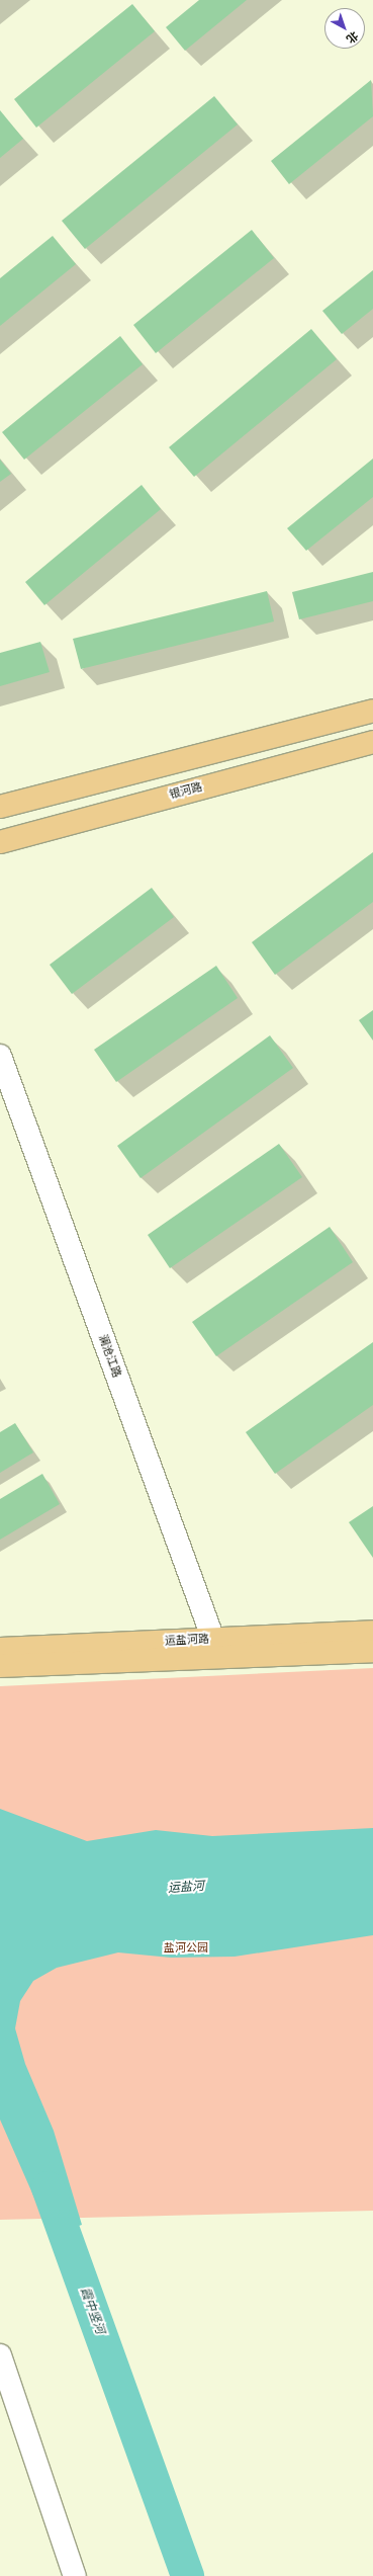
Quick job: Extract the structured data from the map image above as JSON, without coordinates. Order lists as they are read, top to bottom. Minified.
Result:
{"streets":{"main road":["银河路","运盐河路"],"street":["澜沧江路"]},"crossings":[["澜沧江路","运盐河路"]],"water":["运盐河","霞中竖河"],"parks":["盐河公园"],"north":"bottom right"}
